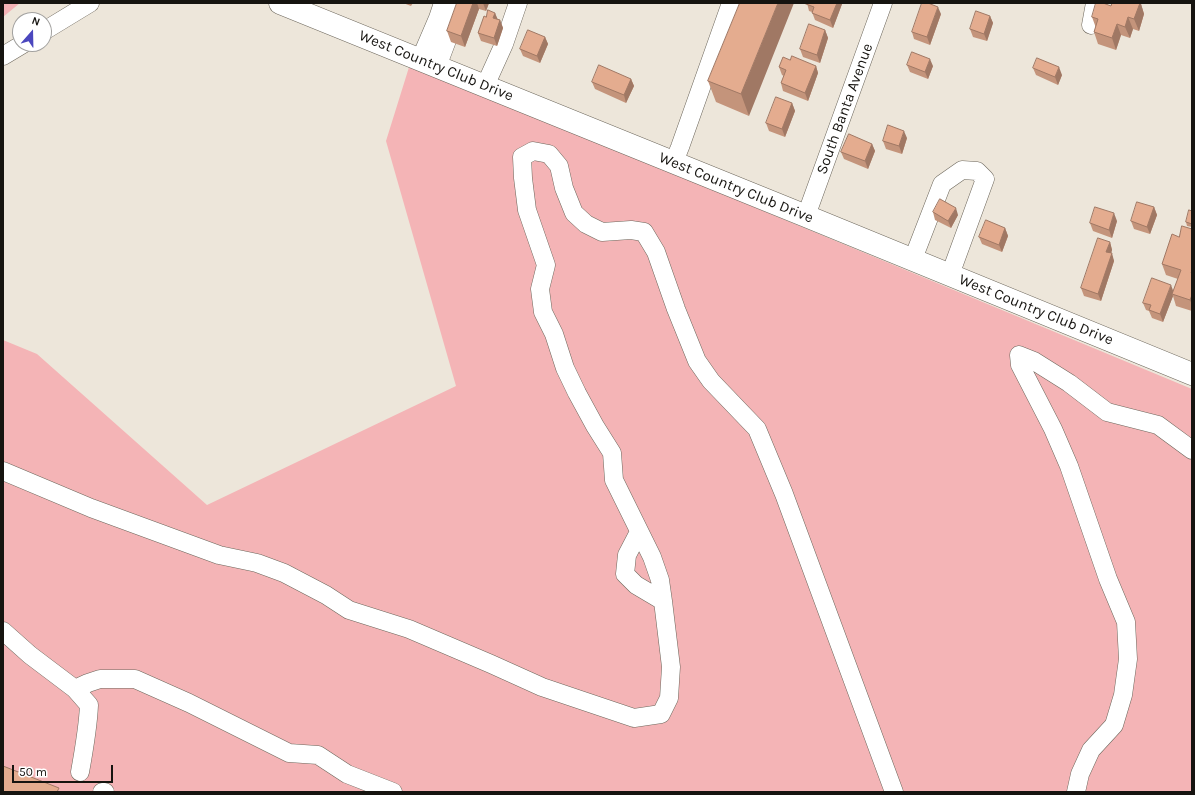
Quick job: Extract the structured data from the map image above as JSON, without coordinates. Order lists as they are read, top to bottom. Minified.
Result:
{"streets":{"main road":["West Country Club Drive"],"street":["South Banta Avenue"]},"crossings":[["West Country Club Drive","South Banta Avenue"]],"scale_bar":"50 m","north":"top"}
